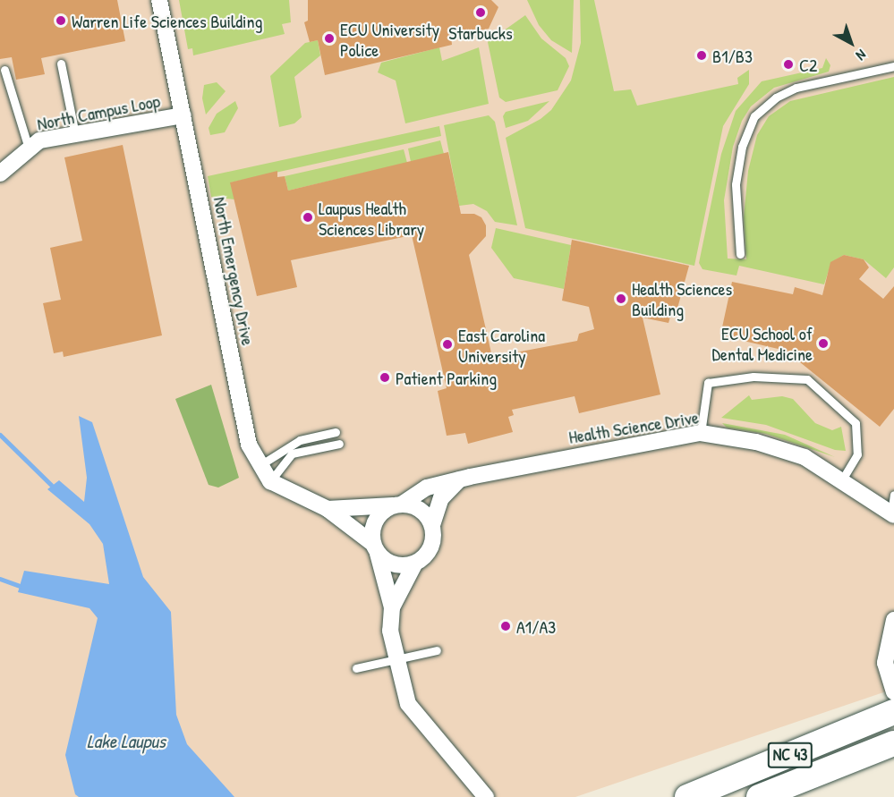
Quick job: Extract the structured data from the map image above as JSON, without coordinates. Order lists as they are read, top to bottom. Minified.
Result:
{"streets":{"main road":["NC 43"],"street":["North Campus Loop","North Emergency Drive","Health Science Drive"]},"crossings":[["North Campus Loop","North Emergency Drive"],["North Emergency Drive","Health Science Drive"]],"water":["Lake Laupus"],"places":["Starbucks","Warren Life Sciences Building","ECU University Police","B1/B3","C2","Laupus Health Sciences Library","Health Sciences Building","ECU School of Dental Medicine","East Carolina University","Patient Parking","A1/A3"],"north":"bottom right"}
